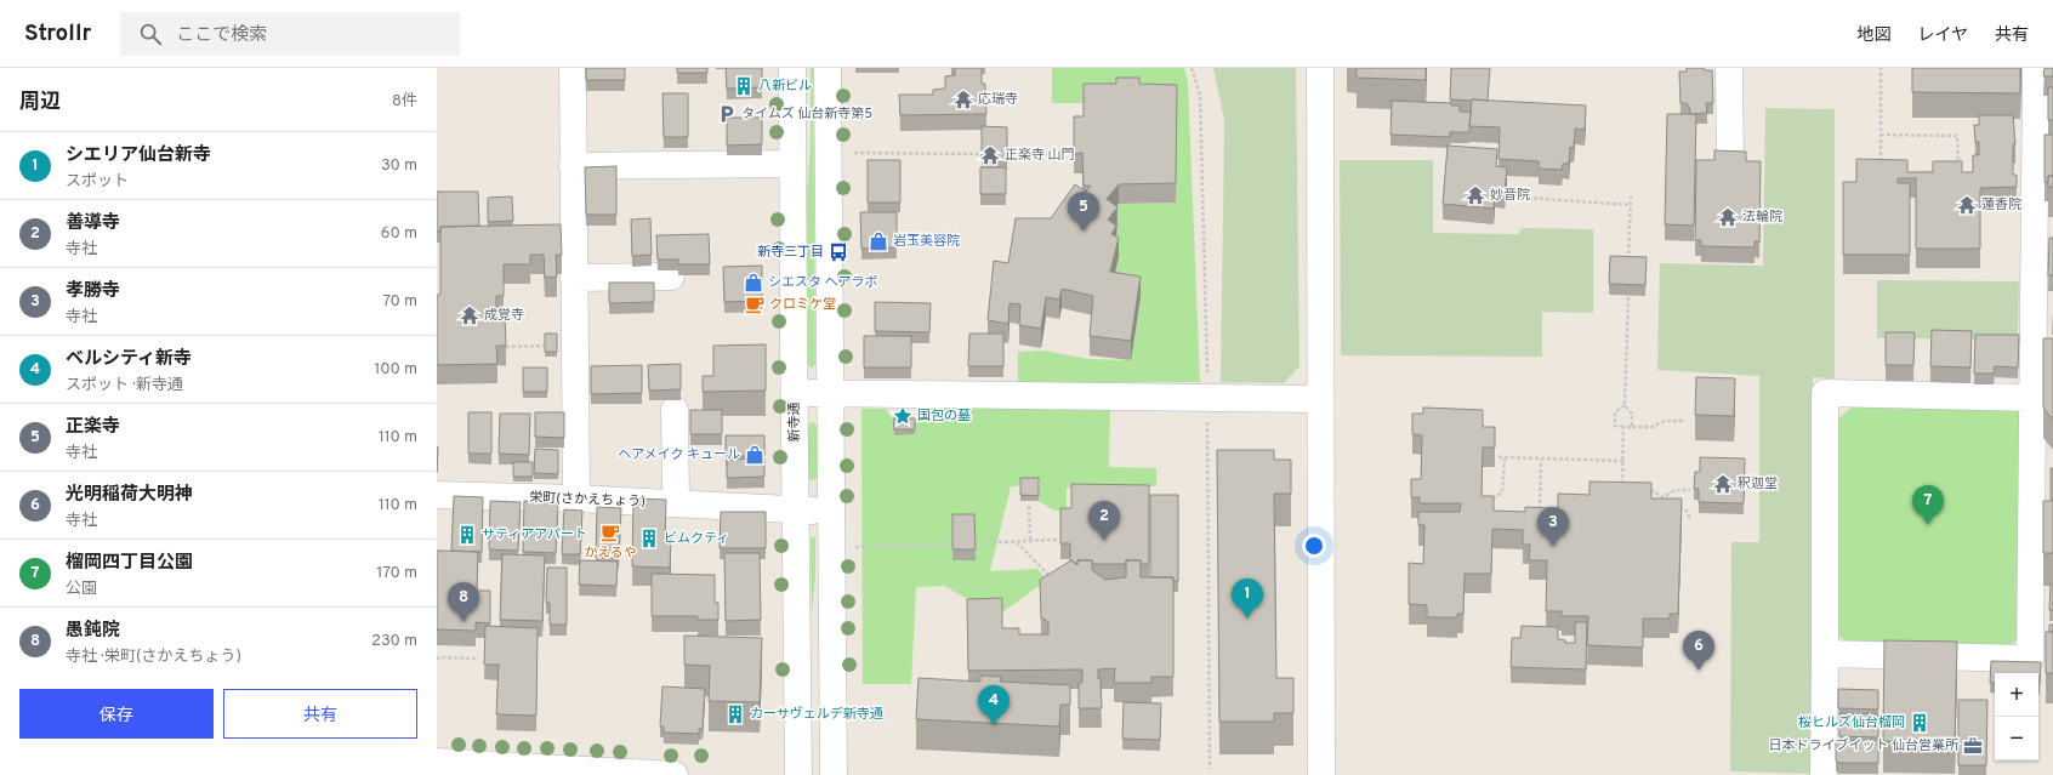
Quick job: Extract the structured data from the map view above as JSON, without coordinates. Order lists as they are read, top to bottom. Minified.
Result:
{"streets":{"street":["新寺通","栄町(さかえちょう)"]},"crossings":[["新寺通","栄町(さかえちょう)"]],"places":{"building":["八新ビル","サティアアパート","ビムクティ","カーサヴェルデ新寺通","桜ヒルズ仙台榴岡"],"temple":["応瑞寺","正楽寺 山門","妙音院","蓮香院","法輪院","成覚寺","釈迦堂"],"parking":["タイムズ 仙台新寺第5"],"shop":["岩玉美容院","シエスタ ヘアラボ","ヘアメイク キュール"],"bus stop":["新寺三丁目"],"cafe":["クロミケ堂","かえるや"],"place":["国包の墓"],"office":["日本ドライブイット 仙台営業所"]},"page":{"header":"Strollr","search":"ここで検索","nav":["地図","レイヤ","共有"],"heading":["周辺","8件"],"list":[{"mark":"1","name":"シエリア仙台新寺","note":"スポット","value":"30 m"},{"mark":"2","name":"善導寺","note":"寺社","value":"60 m"},{"mark":"3","name":"孝勝寺","note":"寺社","value":"70 m"},{"mark":"4","name":"ベルシティ新寺","note":"スポット · 新寺通","value":"100 m"},{"mark":"5","name":"正楽寺","note":"寺社","value":"110 m"},{"mark":"6","name":"光明稲荷大明神","note":"寺社","value":"110 m"},{"mark":"7","name":"榴岡四丁目公園","note":"公園","value":"170 m"},{"mark":"8","name":"愚鈍院","note":"寺社 · 栄町(さかえちょう)","value":"230 m"}],"pins":["5","7","2","3","1","8","6","4"],"map_buttons":["+","−"],"buttons":["保存","共有"]}}
